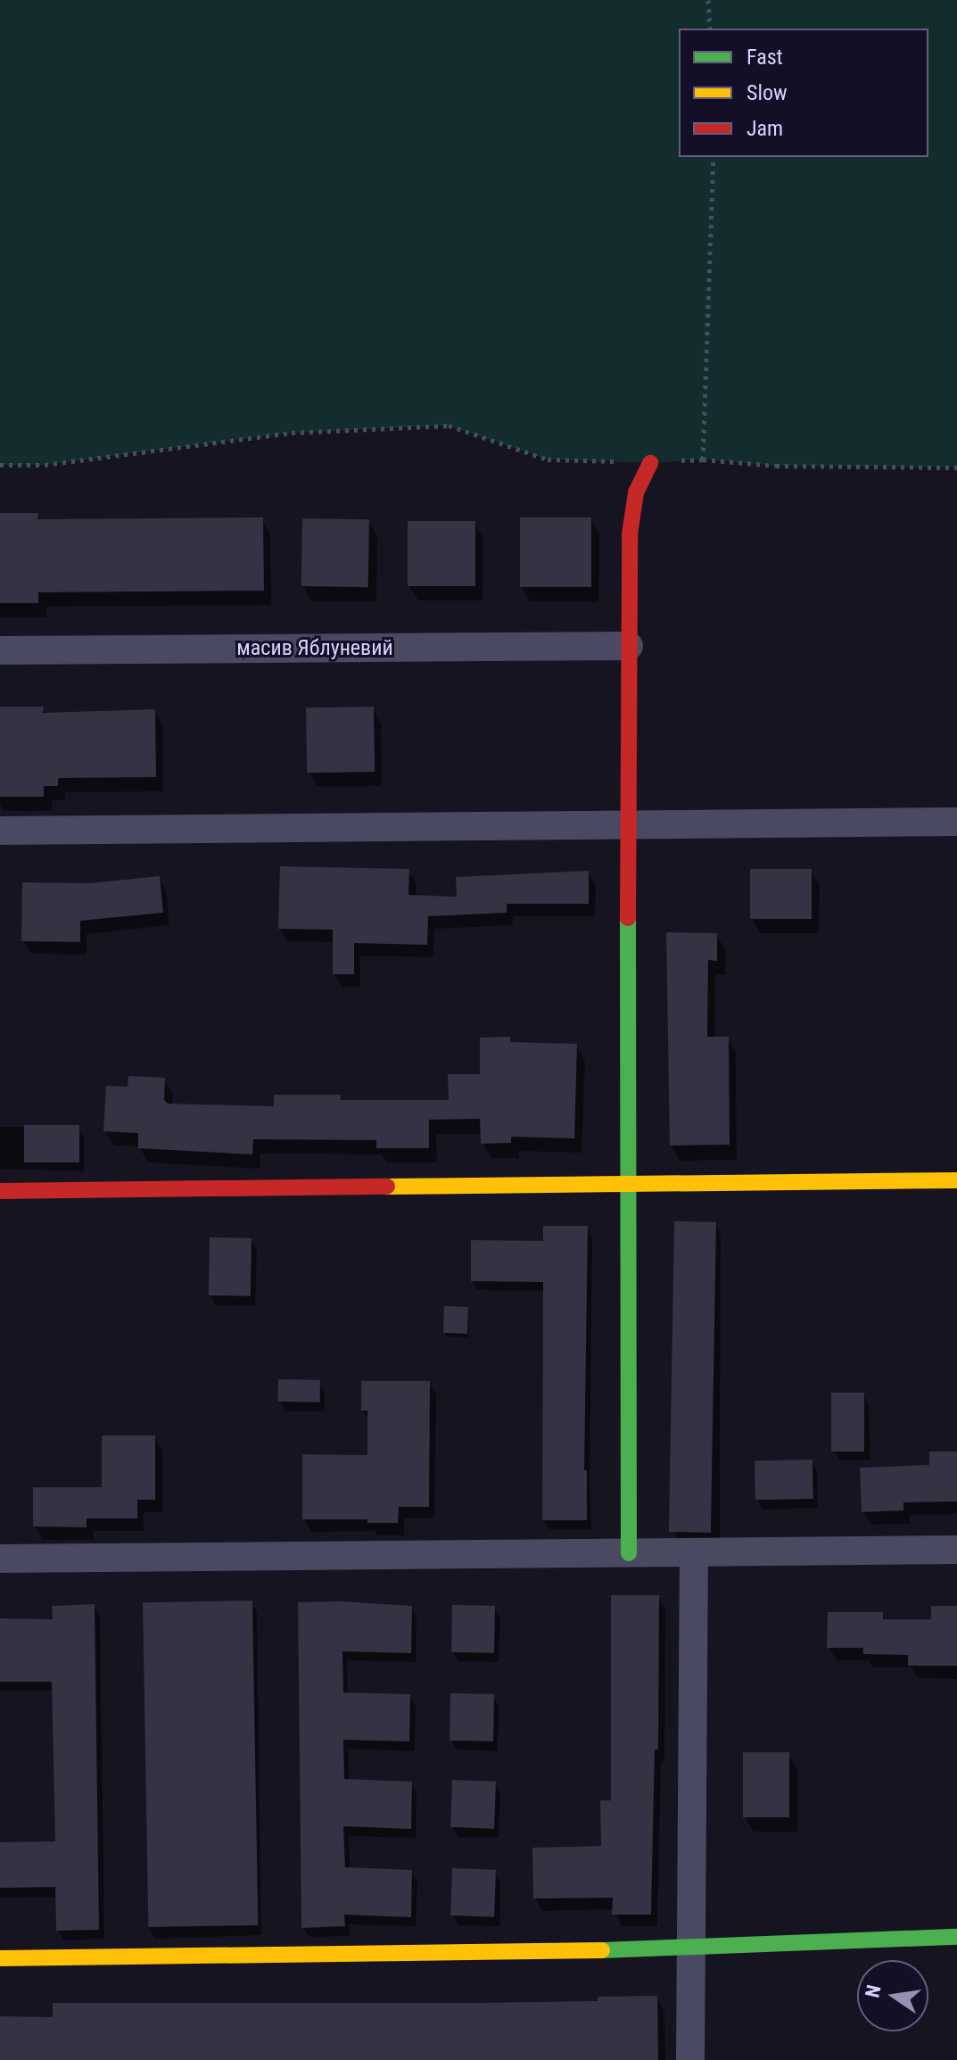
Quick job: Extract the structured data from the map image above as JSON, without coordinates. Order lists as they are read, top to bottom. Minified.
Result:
{"streets":{"street":["масив Яблуневий"]},"legend":["Fast","Slow","Jam"],"north":"left"}
